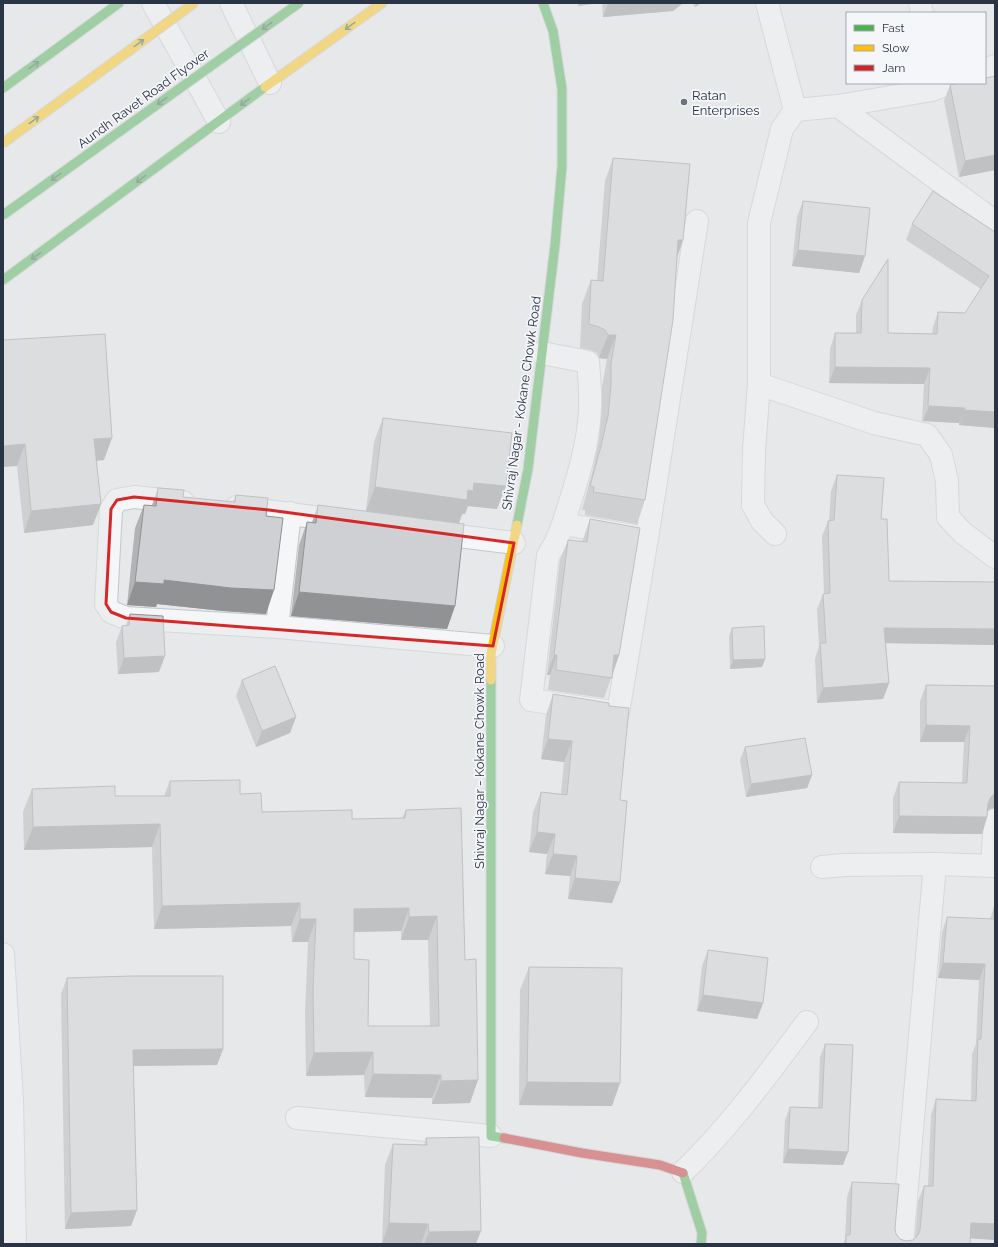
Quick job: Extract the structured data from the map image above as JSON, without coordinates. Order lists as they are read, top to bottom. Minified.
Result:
{"streets":{"street":["Aundh Ravet Road Flyover","Shivraj Nagar - Kokane Chowk Road"]},"places":["Ratan Enterprises"],"legend":["Fast","Slow","Jam"]}
